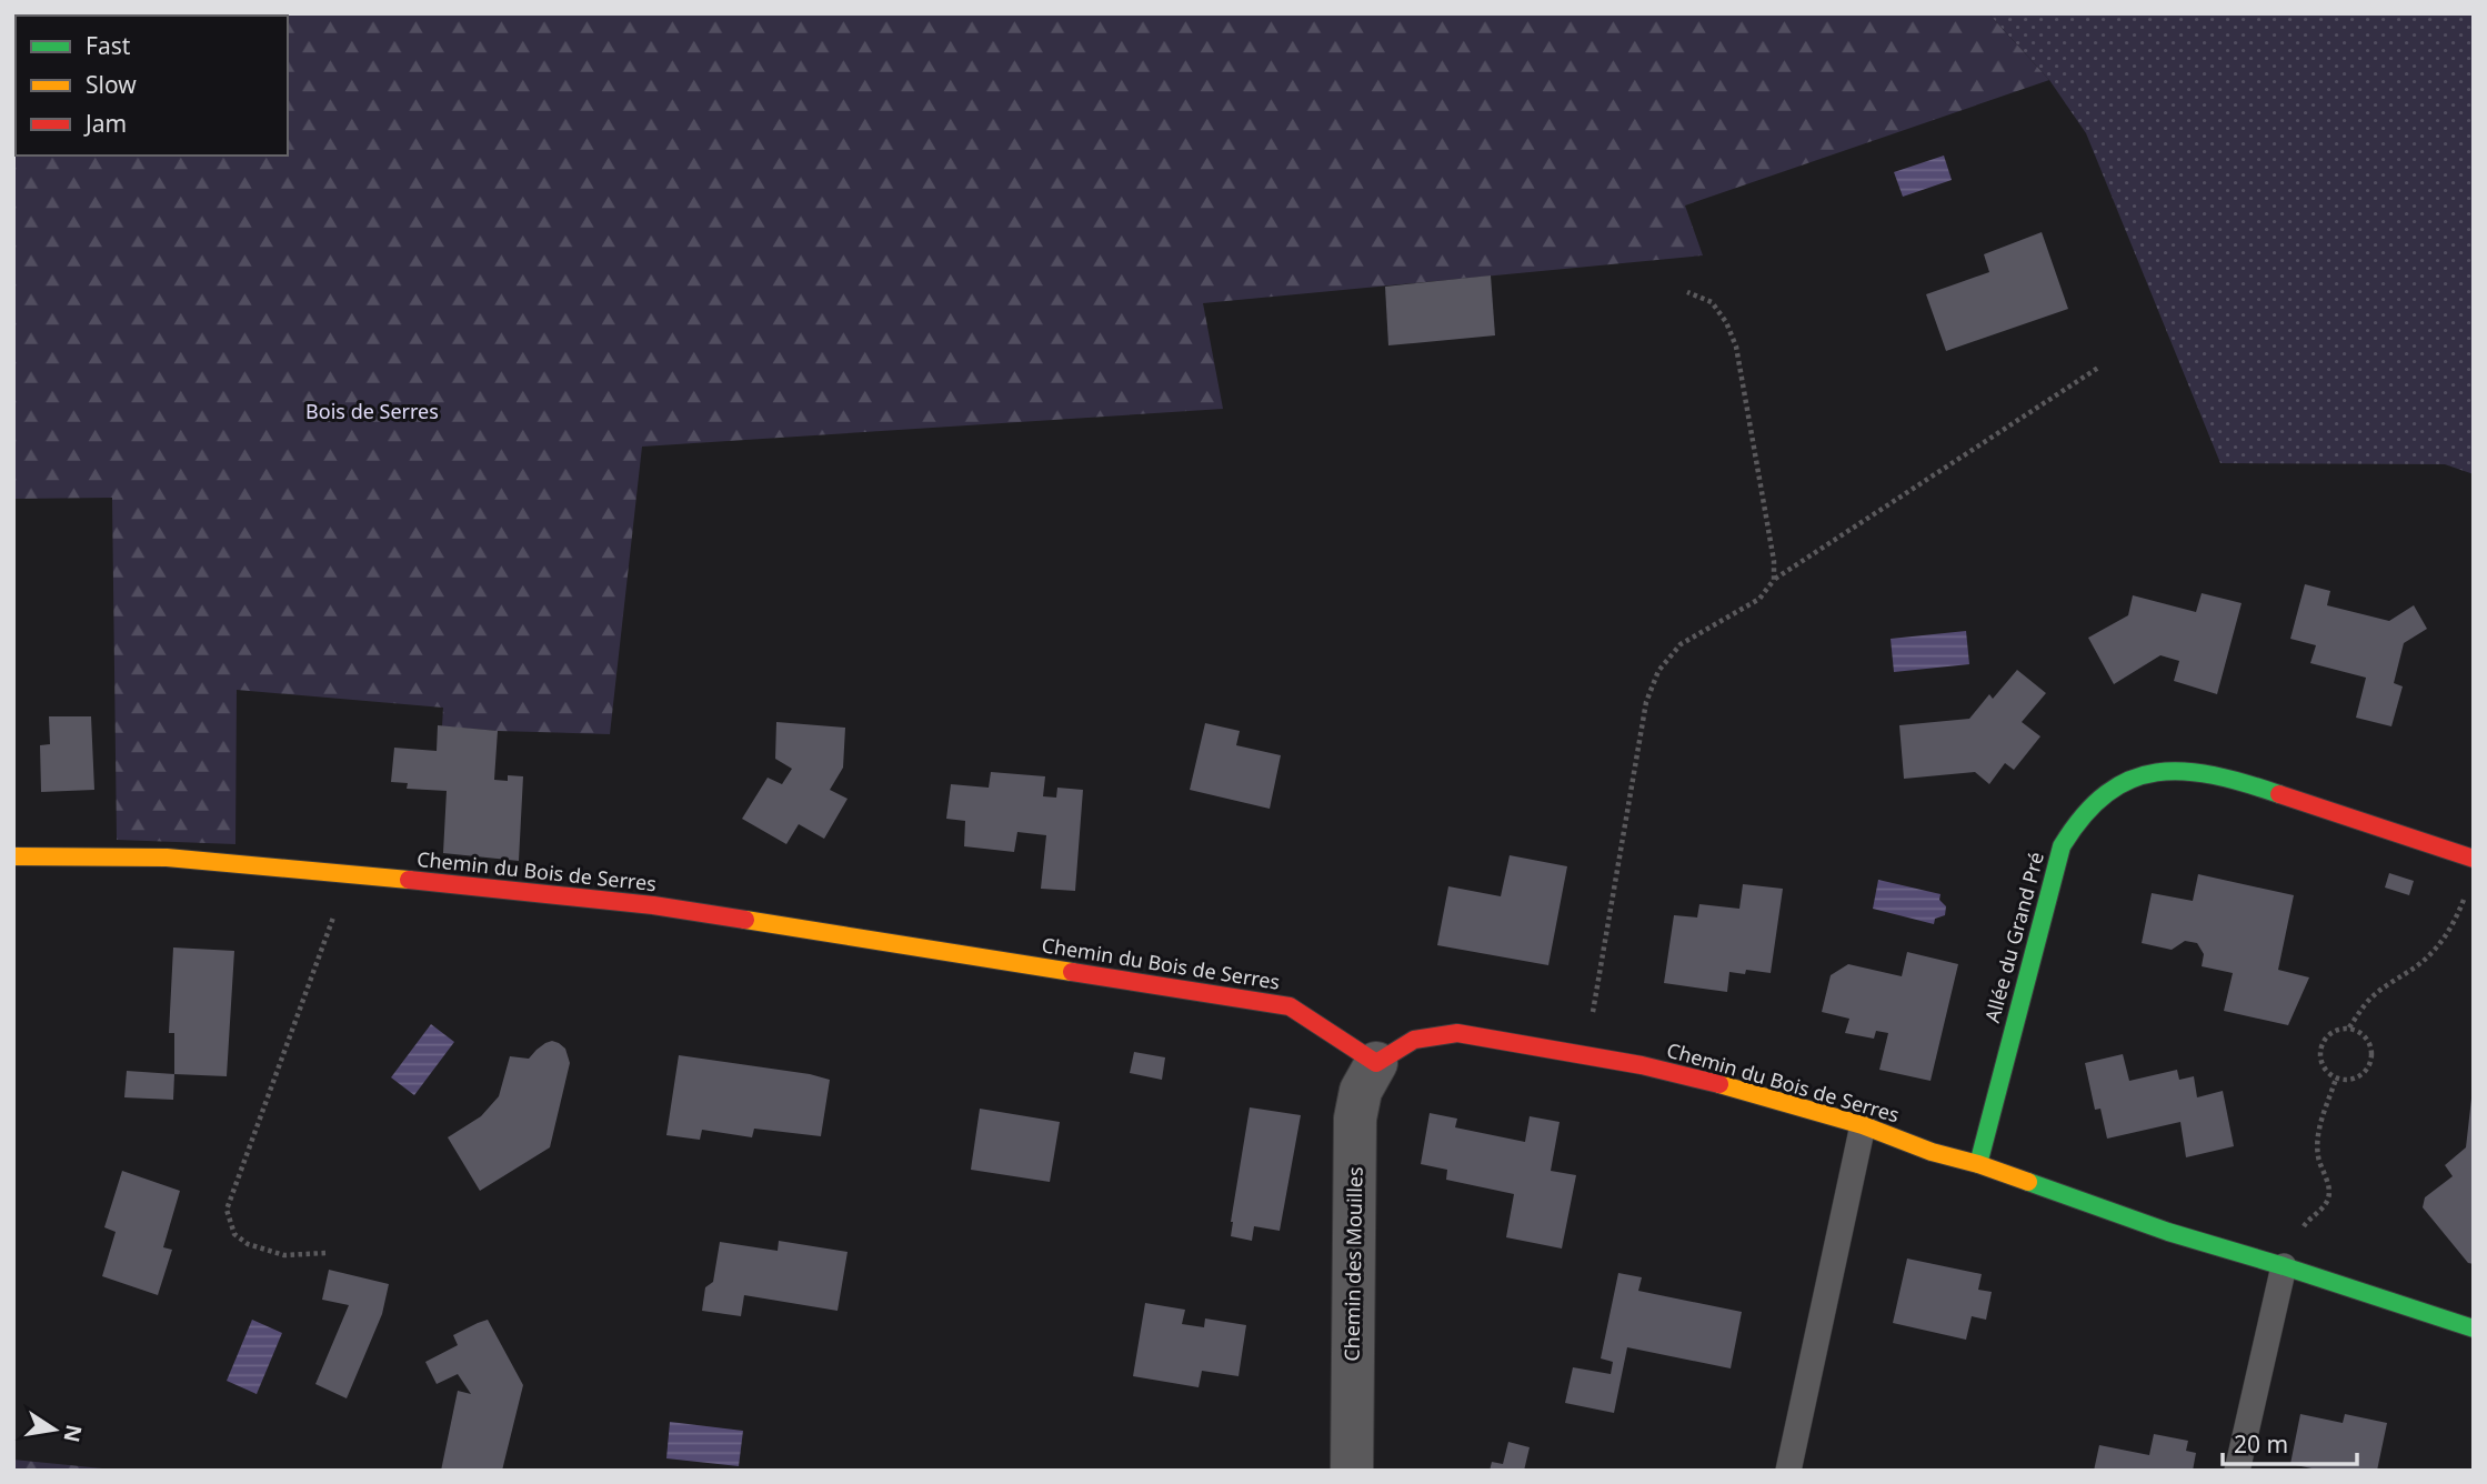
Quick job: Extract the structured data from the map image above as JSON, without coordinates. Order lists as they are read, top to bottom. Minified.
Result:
{"streets":{"street":["Chemin du Bois de Serres","Allée du Grand Pré","Chemin des Mouilles"]},"crossings":[["Chemin du Bois de Serres","Allée du Grand Pré"],["Chemin du Bois de Serres","Chemin des Mouilles"]],"parks":["Bois de Serres"],"legend":["Fast","Slow","Jam"],"scale_bar":"20 m","north":"right"}
